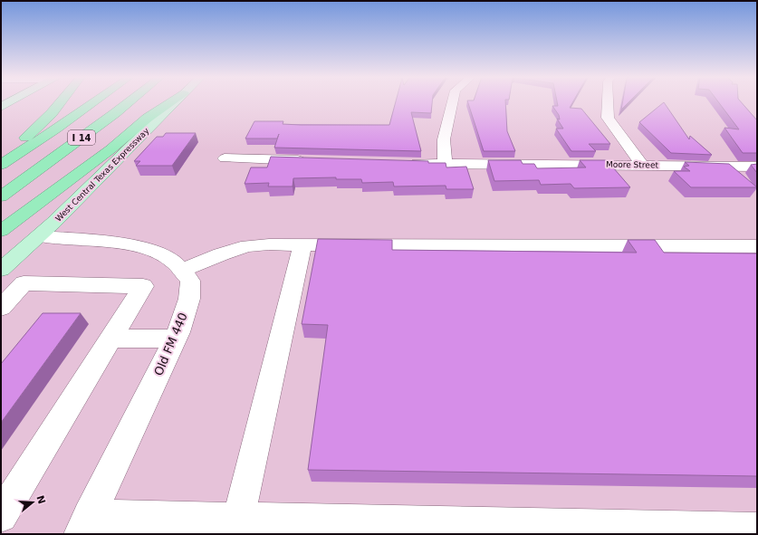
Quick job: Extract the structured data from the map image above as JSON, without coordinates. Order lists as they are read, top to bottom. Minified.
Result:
{"streets":{"highway":["I 14"],"main road":["West Central Texas Expressway"],"street":["Moore Street","Old FM 440"]},"crossings":[["West Central Texas Expressway","Old FM 440"]],"north":"right"}
